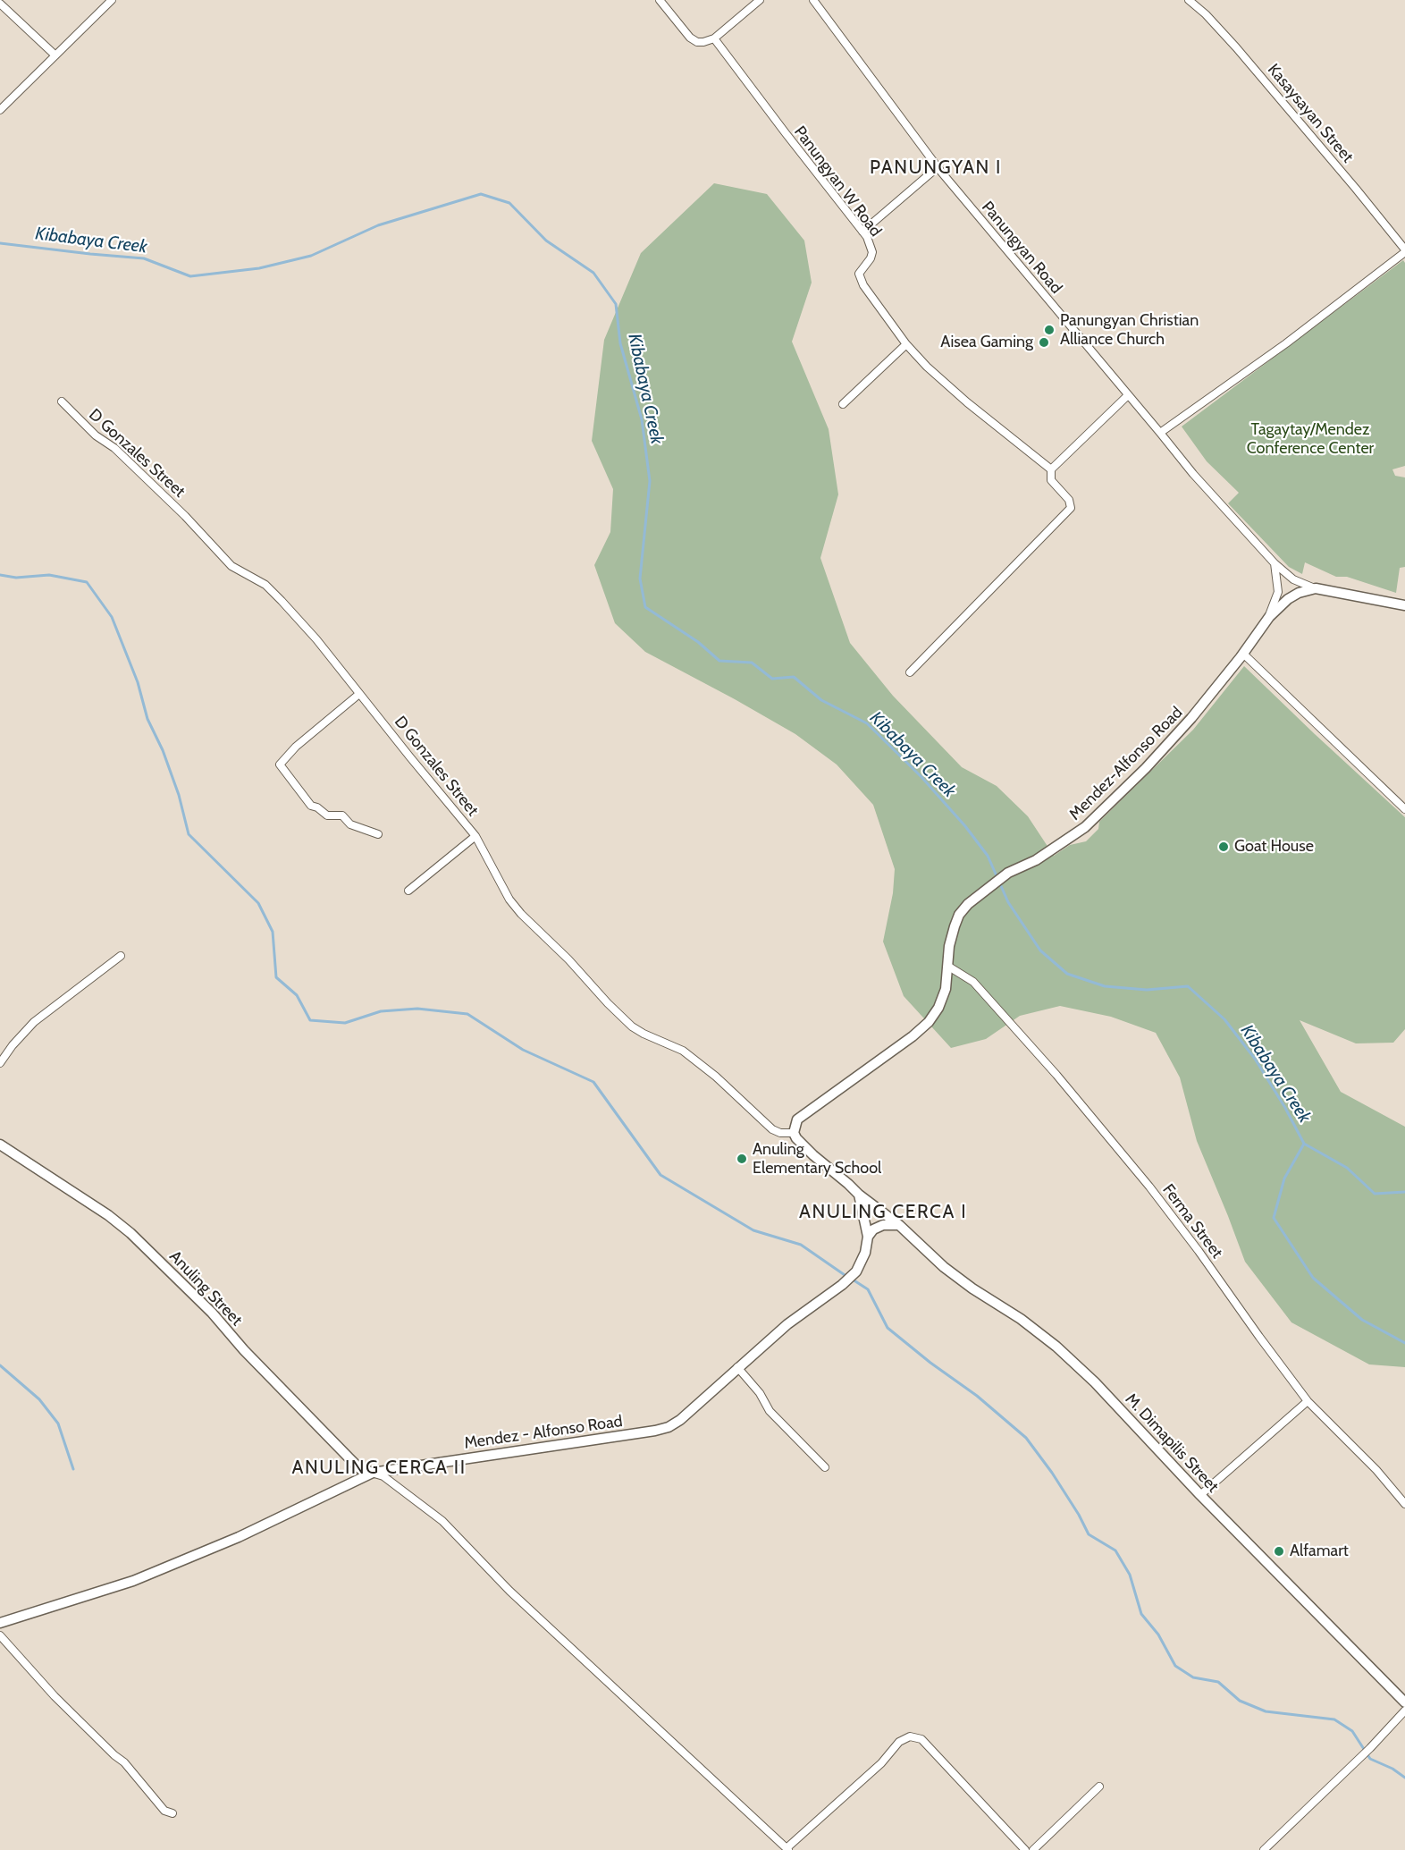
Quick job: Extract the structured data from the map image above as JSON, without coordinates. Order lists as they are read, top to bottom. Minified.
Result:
{"streets":{"main road":["Mendez-Alfonso Road","Anuling Street","Mendez - Alfonso Road","M. Dimapilis Street"],"street":["Kasaysayan Street","Panungyan W Road","Panungyan Road","D Gonzales Street","Ferma Street"]},"crossings":[["Panungyan Road","Mendez-Alfonso Road"],["D Gonzales Street","Mendez-Alfonso Road"],["Mendez-Alfonso Road","Ferma Street"],["Anuling Street","Mendez - Alfonso Road"],["Mendez - Alfonso Road","M. Dimapilis Street"]],"districts":["PANUNGYAN I","ANULING CERCA I","ANULING CERCA II"],"water":["Kibabaya Creek"],"parks":["Tagaytay/Mendez Conference Center"],"places":["Panungyan Christian Alliance Church","Aisea Gaming","Goat House","Anuling Elementary School","Alfamart"]}
